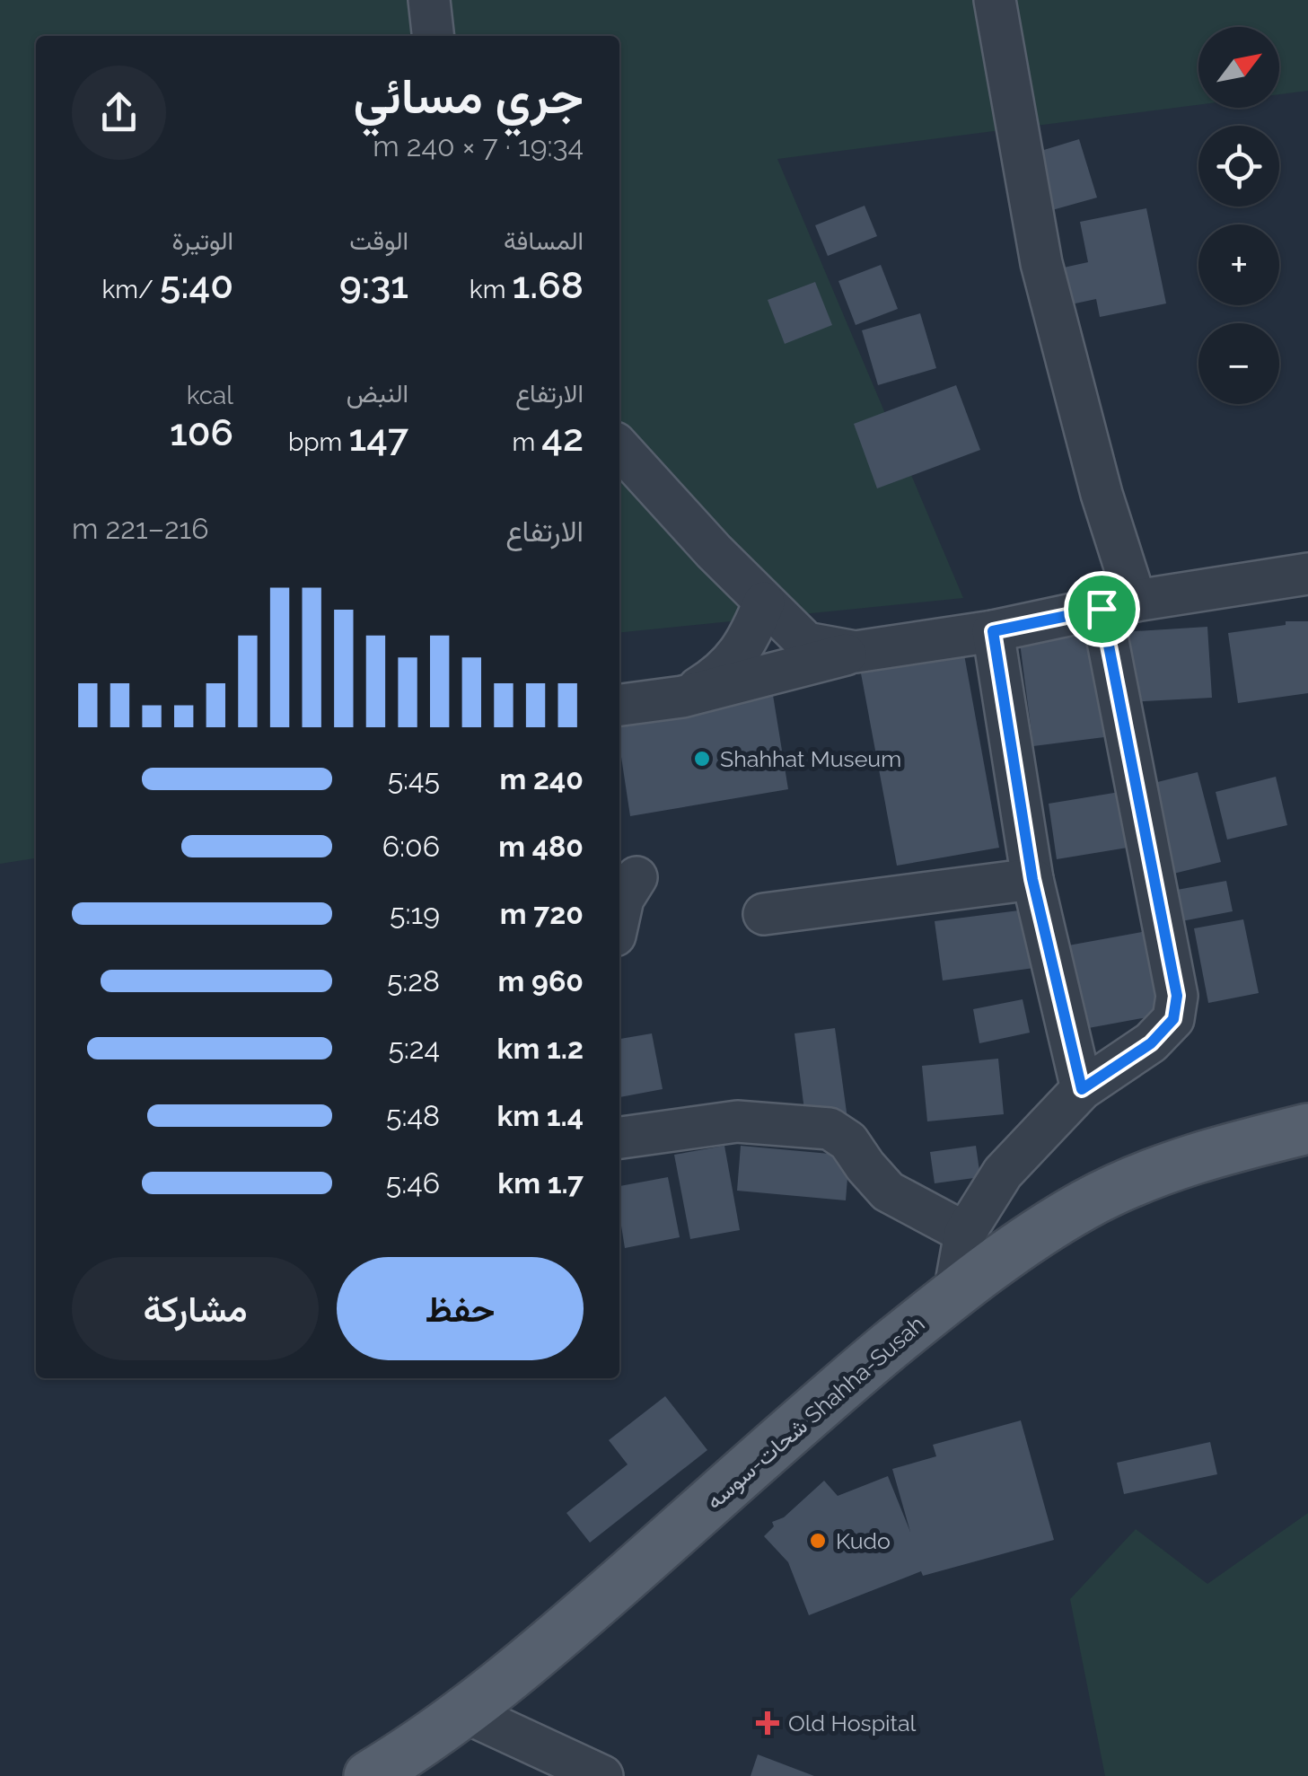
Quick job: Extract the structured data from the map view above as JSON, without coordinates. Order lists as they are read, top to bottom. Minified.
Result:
{"streets":{"main road":["شحات-سوسه Shahha-Susah"]},"places":{"other":["Shahhat Museum","Kudo"],"health":["Old Hospital"]},"north":"top right","page":{"map_buttons":["+","−"],"heading":["جري مسائي","19:34 · 7 × 240 m"],"stats":[["المسافة","1.68 km"],["الوقت","9:31"],["الوتيرة","5:40 /km"],["الارتفاع","42 m"],["النبض","147 bpm"],["kcal","106"]],"chart":["الارتفاع","216–221 m"],"list":[{"name":"240 m","note":"5:45"},{"name":"480 m","note":"6:06"},{"name":"720 m","note":"5:19"},{"name":"960 m","note":"5:28"},{"name":"1.2 km","note":"5:24"},{"name":"1.4 km","note":"5:48"},{"name":"1.7 km","note":"5:46"}],"buttons":["حفظ","مشاركة"]}}
